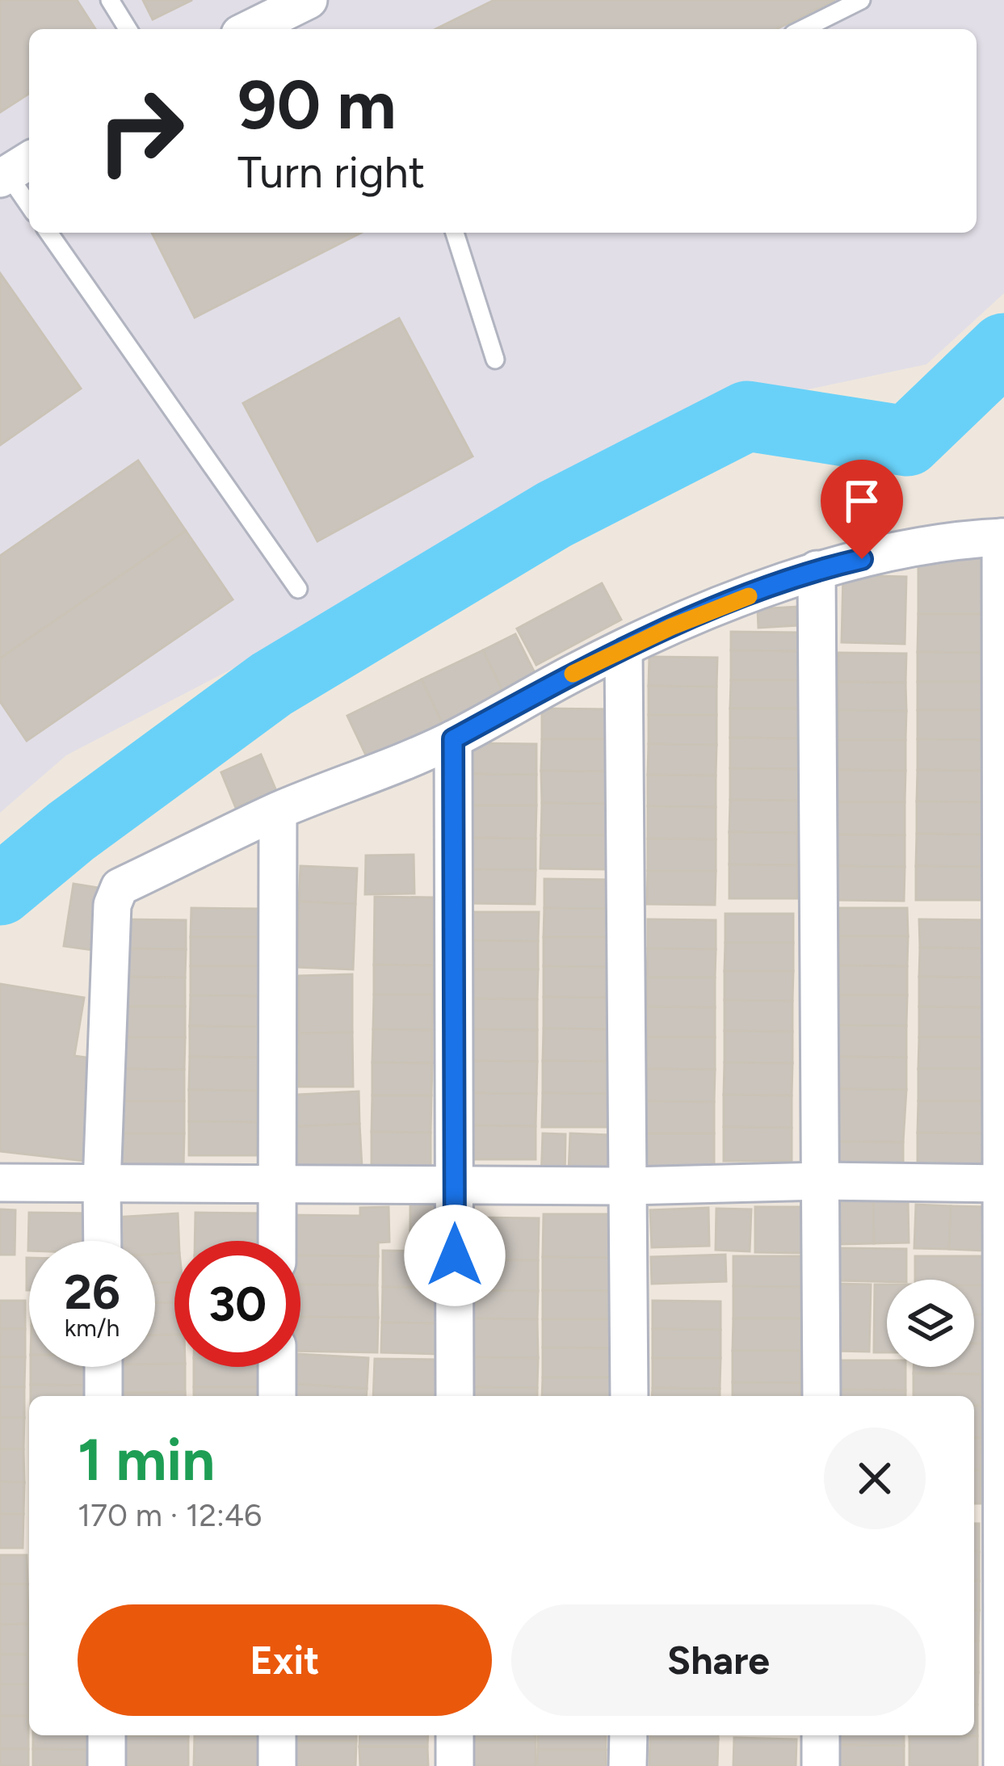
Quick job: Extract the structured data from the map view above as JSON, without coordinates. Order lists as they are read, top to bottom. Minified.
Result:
{"page":{"turn":["90 m","Turn right"],"speed":"26 km/h","limit":"30","heading":["1 min","170 m · 12:46"],"buttons":["Exit","Share"]}}
